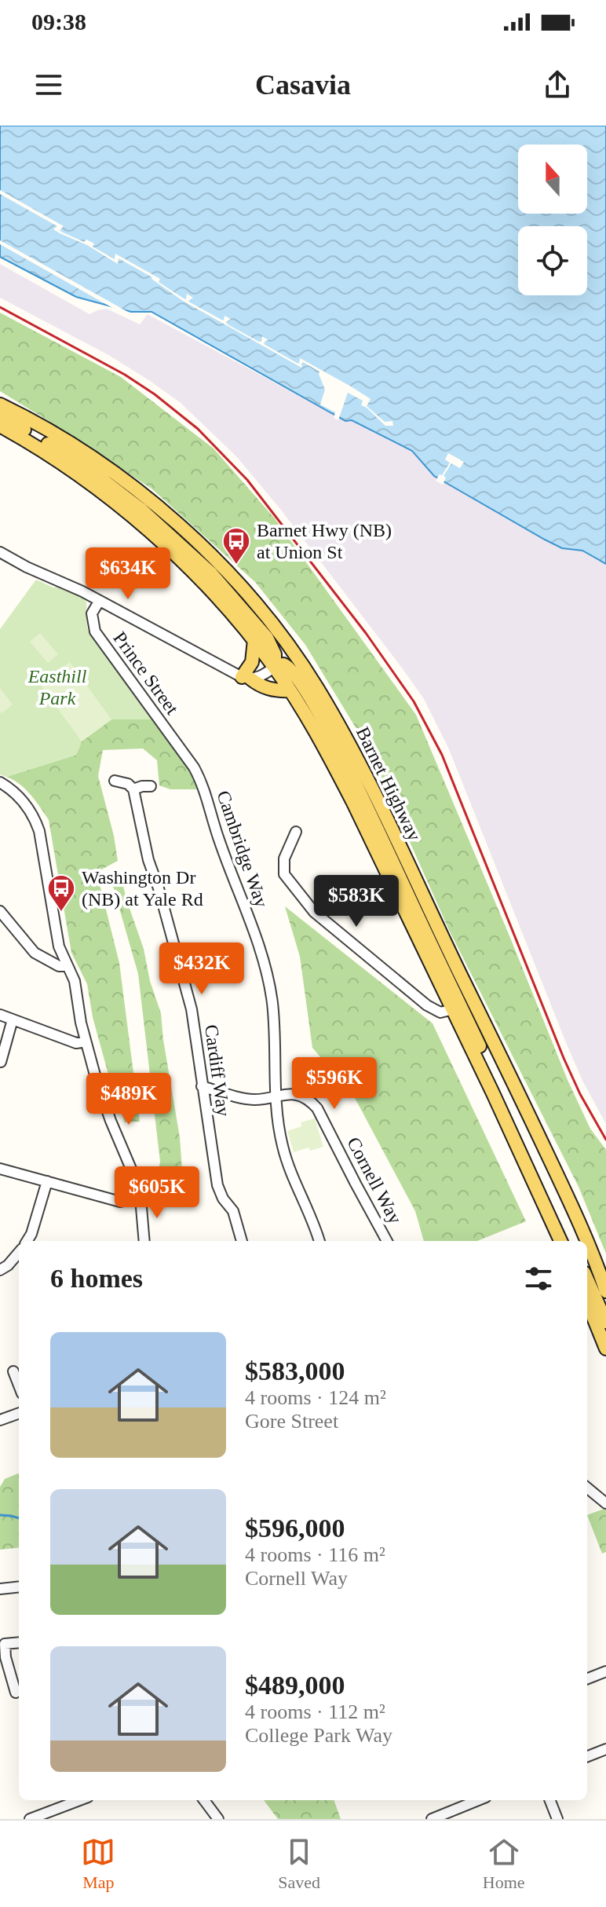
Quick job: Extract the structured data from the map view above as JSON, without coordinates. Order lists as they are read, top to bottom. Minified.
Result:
{"streets":{"main road":["Barnet Highway"],"street":["Prince Street","Cambridge Way","Cardiff Way","Cornell Way"]},"crossings":[["Prince Street","Cambridge Way"],["Cambridge Way","Cornell Way"],["Cardiff Way","Cornell Way"]],"parks":["Easthill Park"],"places":{"bus stop":["Barnet Hwy (NB) at Union St","Washington Dr (NB) at Yale Rd"]},"north":"top","page":{"status":"09:38","header":"Casavia","price":["$634K","$583K","$432K","$596K","$489K","$605K"],"heading":"6 homes","list":[{"name":"$583,000","note":"4 rooms · 124 m² · Gore Street"},{"name":"$596,000","note":"4 rooms · 116 m² · Cornell Way"},{"name":"$489,000","note":"4 rooms · 112 m² · College Park Way"}],"tabs":["Map","Saved","Home"]}}
